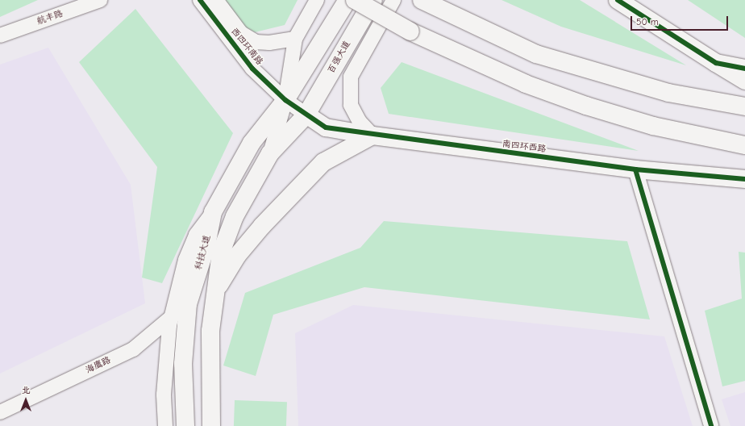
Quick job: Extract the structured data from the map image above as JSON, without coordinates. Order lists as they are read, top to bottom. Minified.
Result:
{"streets":{"main road":["百强大道","南四环西路","科技大道"],"street":["航丰路","西四环南路","海鹰路"]},"crossings":[["西四环南路","百强大道"],["西四环南路","南四环西路"],["西四环南路","科技大道"],["百强大道","南四环西路"],["百强大道","科技大道"],["南四环西路","科技大道"],["科技大道","海鹰路"]],"scale_bar":"50 m","north":"top"}
